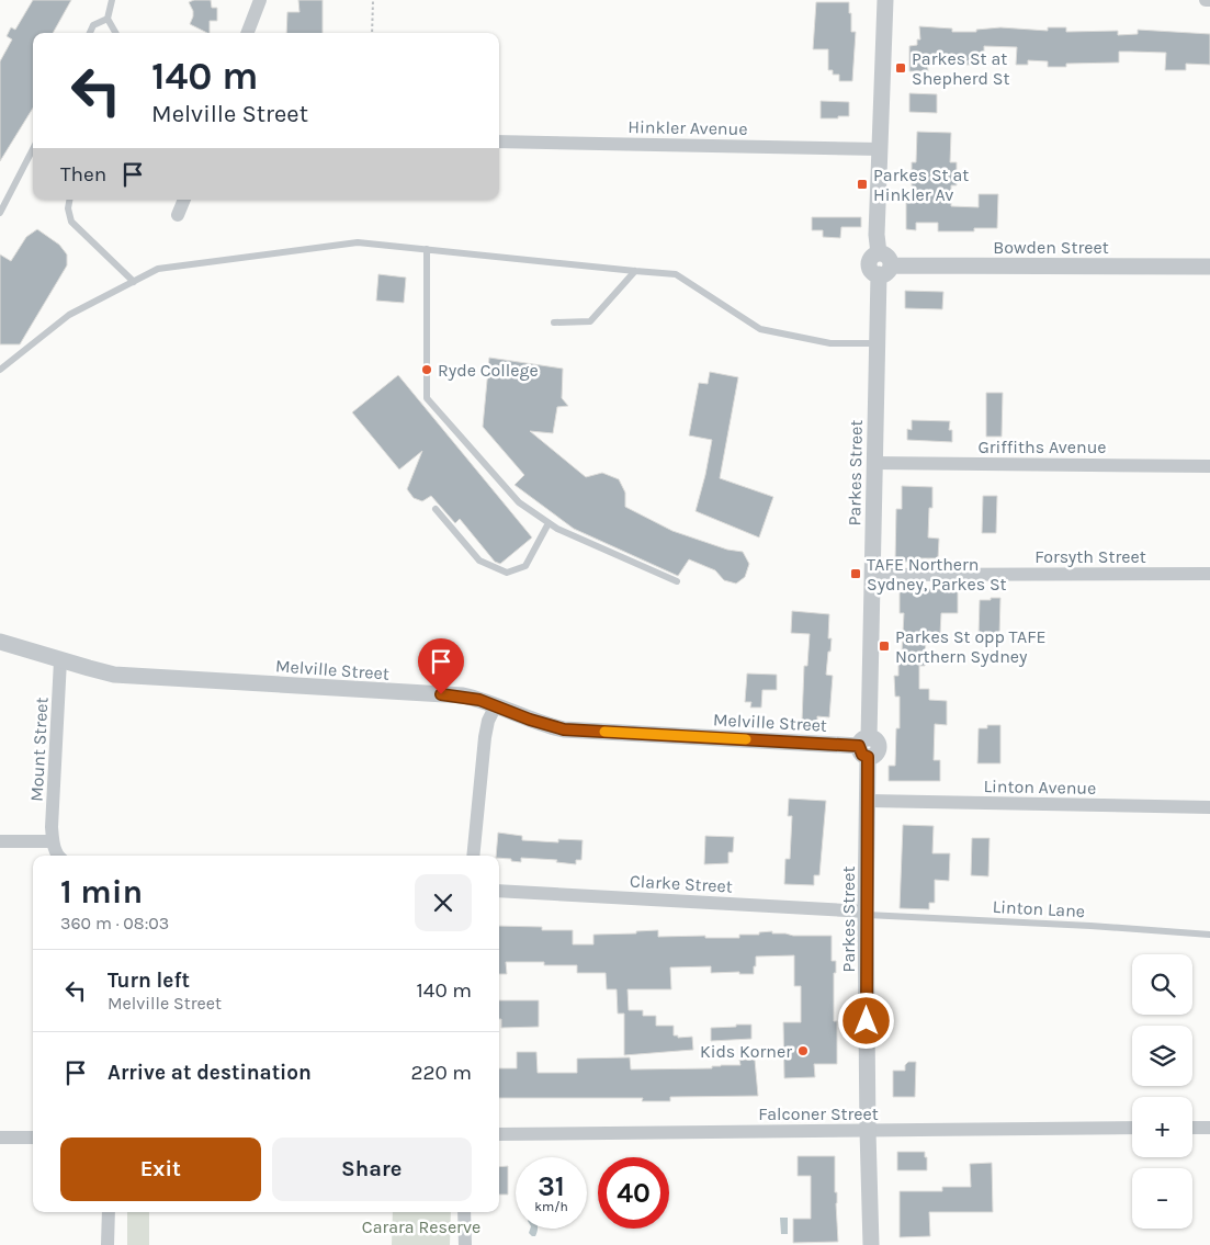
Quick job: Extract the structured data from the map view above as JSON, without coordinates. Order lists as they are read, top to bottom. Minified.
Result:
{"streets":{"street":["Hinkler Avenue","Bowden Street","Griffiths Avenue","Parkes Street","Forsyth Street","Melville Street","Mount Street","Linton Avenue","Clarke Street","Falconer Street"],"lane":["Linton Lane"]},"crossings":[["Hinkler Avenue","Parkes Street"],["Bowden Street","Parkes Street"],["Griffiths Avenue","Parkes Street"],["Parkes Street","Forsyth Street"],["Parkes Street","Melville Street"],["Parkes Street","Linton Avenue"],["Parkes Street","Clarke Street"],["Parkes Street","Linton Lane"],["Parkes Street","Falconer Street"],["Melville Street","Mount Street"],["Clarke Street","Linton Lane"]],"parks":["Carara Reserve"],"places":{"transit":["Parkes St at Shepherd St","Parkes St at Hinkler Av","TAFE Northern Sydney, Parkes St","Parkes St opp TAFE Northern Sydney"],"other":["Ryde College","Kids Korner"]},"page":{"turn":["140 m","Melville Street"],"then":"Then","heading":["1 min","360 m · 08:03"],"list":[{"name":"Turn left","note":"Melville Street","value":"140 m"},{"name":"Arrive at destination","value":"220 m"}],"map_buttons":["+","−"],"buttons":["Exit","Share"],"speed":"31 km/h","limit":"40"}}
